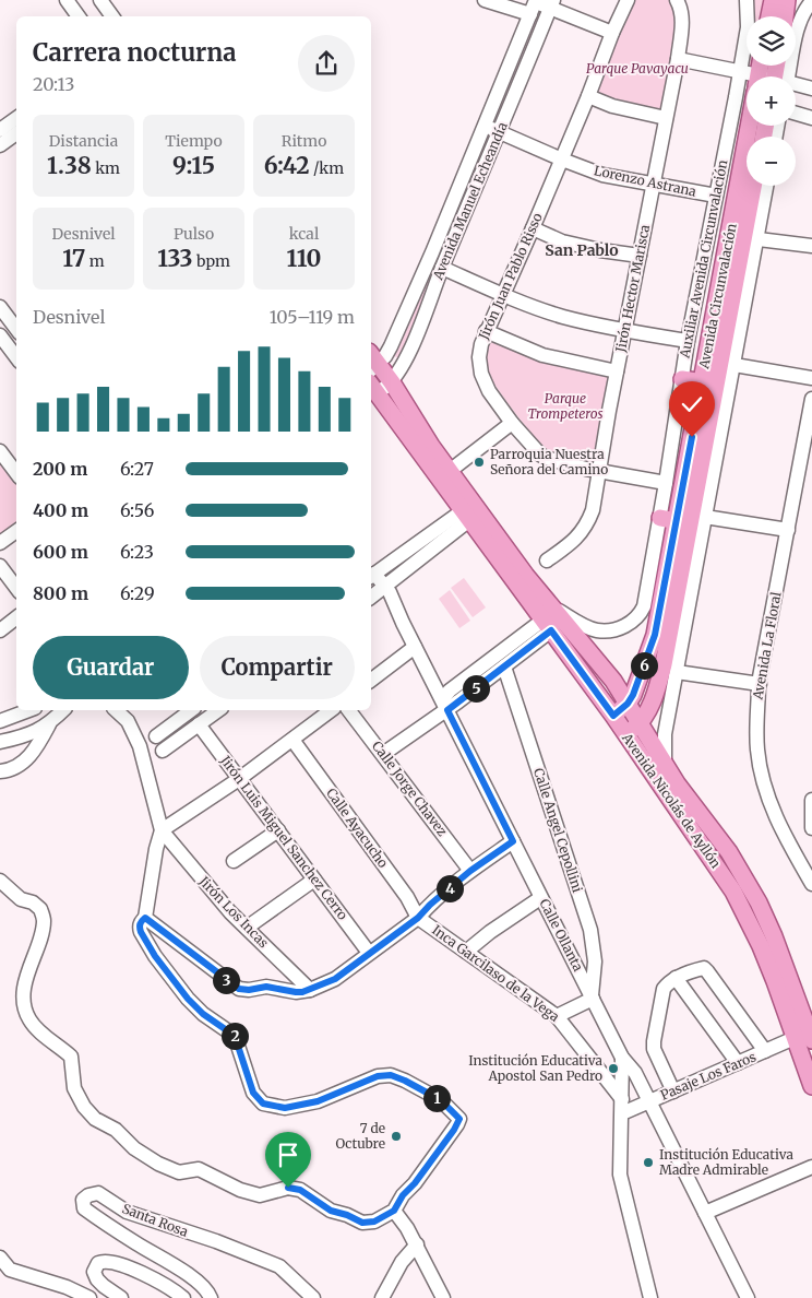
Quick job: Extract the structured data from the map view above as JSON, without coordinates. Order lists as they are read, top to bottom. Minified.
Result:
{"streets":{"main road":["Avenida Circunvalación","Avenida Nicolás de Ayllón"],"street":["Lorenzo Astrana","Avenida Manuel Echeandía","Auxiliar Avenida Circunvalación","Jirón Juan Pablo Risso","Jirón Hector Marisca","Avenida La Floral","Calle Jorge Chavez","Calle Ayacucho","Calle Angel Cepollini","Jirón Luis Miguel Sanchez Cerro","Jirón Los Incas","Calle Ollanta","Inca Garcilaso de la Vega","Pasaje Los Faros","Santa Rosa"]},"crossings":[["Lorenzo Astrana","Avenida Manuel Echeandía"],["Lorenzo Astrana","Auxiliar Avenida Circunvalación"],["Lorenzo Astrana","Jirón Juan Pablo Risso"],["Lorenzo Astrana","Jirón Hector Marisca"],["Avenida Manuel Echeandía","Avenida Nicolás de Ayllón"],["Auxiliar Avenida Circunvalación","Jirón Juan Pablo Risso"],["Auxiliar Avenida Circunvalación","Avenida Circunvalación"],["Auxiliar Avenida Circunvalación","Avenida Nicolás de Ayllón"],["Jirón Juan Pablo Risso","Jirón Hector Marisca"],["Avenida Circunvalación","Avenida Nicolás de Ayllón"],["Avenida Nicolás de Ayllón","Pasaje Los Faros"],["Calle Ayacucho","Inca Garcilaso de la Vega"],["Calle Angel Cepollini","Calle Ollanta"],["Jirón Luis Miguel Sanchez Cerro","Inca Garcilaso de la Vega"],["Jirón Los Incas","Inca Garcilaso de la Vega"],["Calle Ollanta","Pasaje Los Faros"],["Inca Garcilaso de la Vega","Pasaje Los Faros"]],"districts":["San Pablo"],"parks":["Parque Pavayacu","Parque Trompeteros"],"places":["Parroquia Nuestra Señora del Camino","Institución Educativa Apostol San Pedro","7 de Octubre","Institución Educativa Madre Admirable"],"page":{"map_buttons":["+","−"],"heading":["Carrera nocturna","20:13"],"stats":[["Distancia","1.38 km"],["Tiempo","9:15"],["Ritmo","6:42 /km"],["Desnivel","17 m"],["Pulso","133 bpm"],["kcal","110"]],"chart":["Desnivel","105–119 m"],"list":[{"name":"200 m","note":"6:27"},{"name":"400 m","note":"6:56"},{"name":"600 m","note":"6:23"},{"name":"800 m","note":"6:29"}],"buttons":["Guardar","Compartir"],"pins":["6","5","4","3","2","1"]}}
